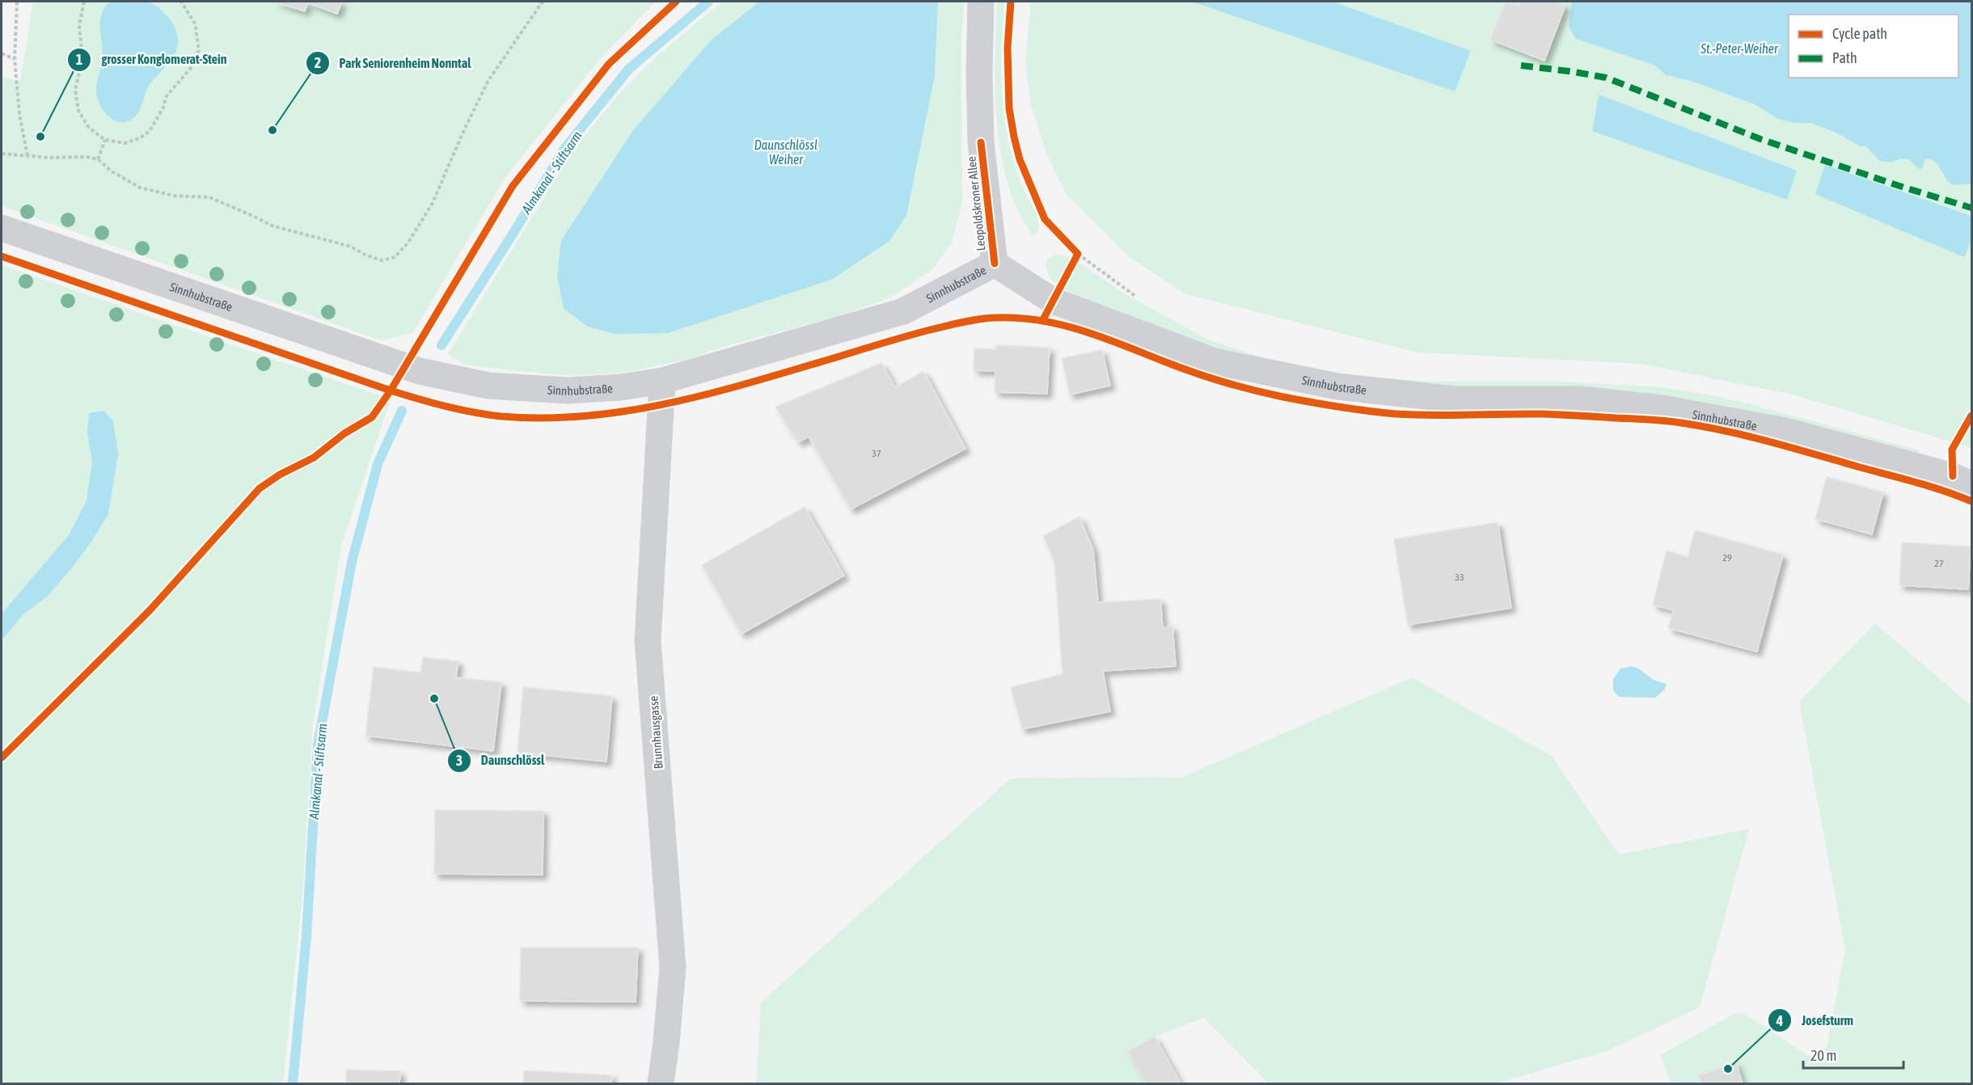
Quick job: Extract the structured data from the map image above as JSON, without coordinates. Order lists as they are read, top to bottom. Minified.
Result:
{"streets":{"street":["Leopoldskroner Allee","Sinnhubstraße","Brunnhausgasse"]},"crossings":[["Leopoldskroner Allee","Sinnhubstraße"],["Sinnhubstraße","Brunnhausgasse"]],"water":["St.-Peter-Weiher","Daunschlössl Weiher","Almkanal - Stiftsarm"],"places":["Park Seniorenheim Nonntal","grosser Konglomerat-Stein","Daunschlössl","Josefsturm"],"house_numbers":["37","29","27","33"],"legend":["Cycle path","Path"],"scale_bar":"20 m"}
